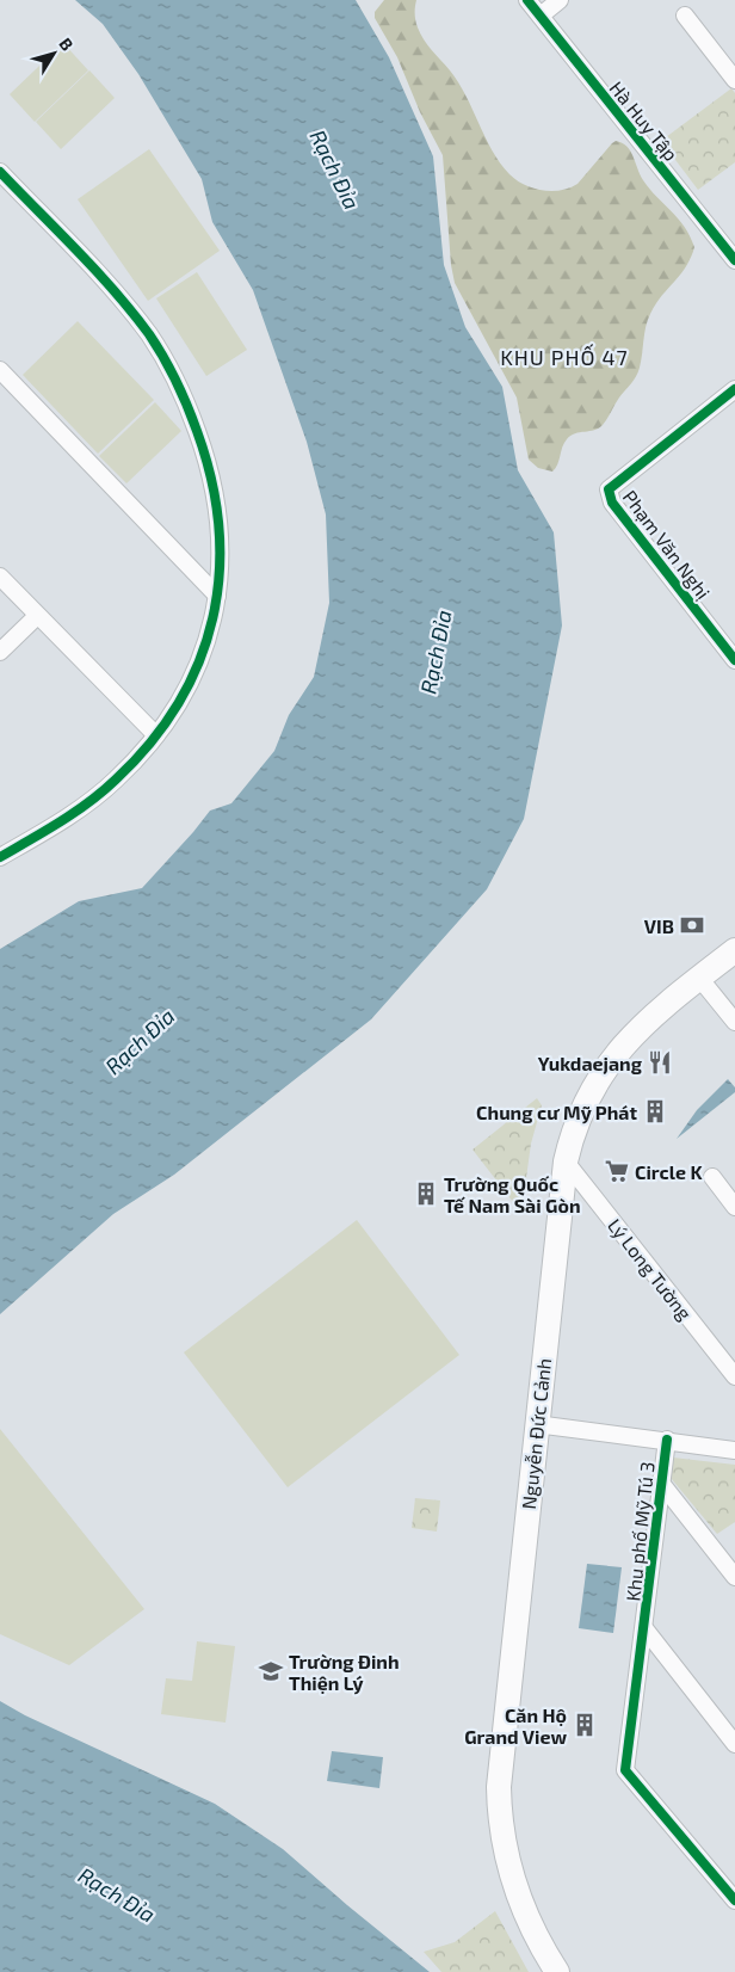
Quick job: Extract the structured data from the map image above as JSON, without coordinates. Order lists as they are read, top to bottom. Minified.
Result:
{"streets":{"main road":["Nguyễn Đức Cảnh"],"street":["Hà Huy Tập","Phạm Văn Nghị","Lý Long Tường","Khu phố Mỹ Tú 3"]},"crossings":[["Lý Long Tường","Nguyễn Đức Cảnh"]],"districts":["KHU PHỐ 47"],"water":["Rạch Đỉa"],"places":{"bank":["VIB"],"restaurant":["Yukdaejang"],"building":["Chung cư Mỹ Phát","Trường Quốc Tế Nam Sài Gòn","Căn Hộ Grand View"],"supermarket":["Circle K"],"school or university":["Trường Đinh Thiện Lý"]},"north":"top right"}
